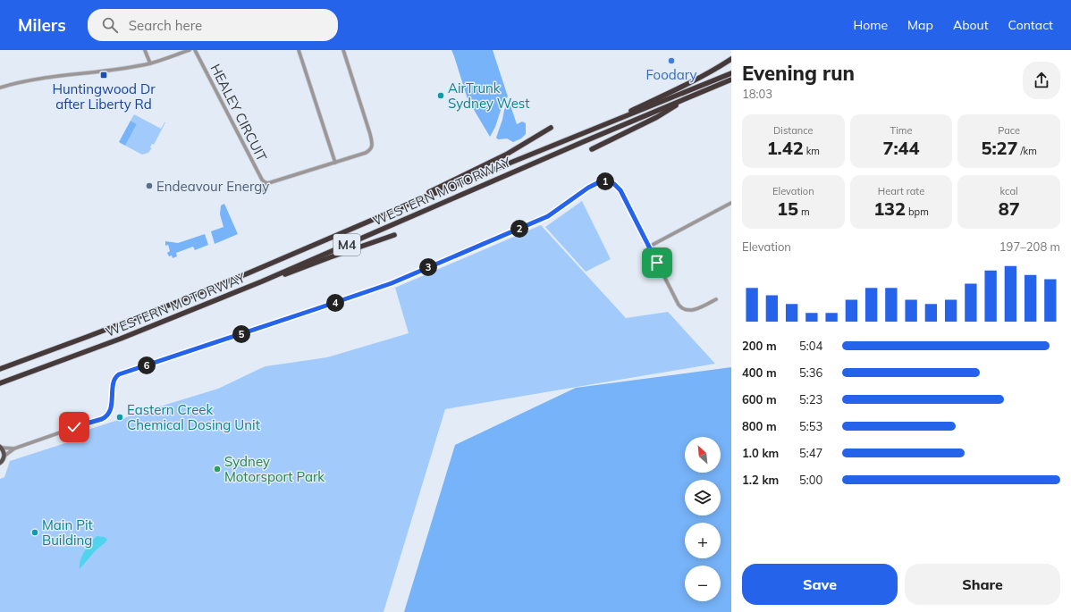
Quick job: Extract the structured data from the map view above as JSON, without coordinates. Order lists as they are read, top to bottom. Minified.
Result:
{"streets":{"highway":["WESTERN MOTORWAY","M4"],"street":["HEALEY CIRCUIT"]},"places":{"other":["Foodary","AirTrunk Sydney West","Endeavour Energy","Eastern Creek Chemical Dosing Unit","Sydney Motorsport Park","Main Pit Building"],"transit":["Huntingwood Dr after Liberty Rd"]},"north":"top left","page":{"header":"Milers","search":"Search here","nav":["Home","Map","About","Contact"],"heading":["Evening run","18:03"],"stats":[["Distance","1.42 km"],["Time","7:44"],["Pace","5:27 /km"],["Elevation","15 m"],["Heart rate","132 bpm"],["kcal","87"]],"pins":["1","2","3","4","5","6"],"chart":["Elevation","197–208 m"],"list":[{"name":"200 m","note":"5:04"},{"name":"400 m","note":"5:36"},{"name":"600 m","note":"5:23"},{"name":"800 m","note":"5:53"},{"name":"1.0 km","note":"5:47"},{"name":"1.2 km","note":"5:00"}],"map_buttons":["+","−"],"buttons":["Save","Share"]}}
